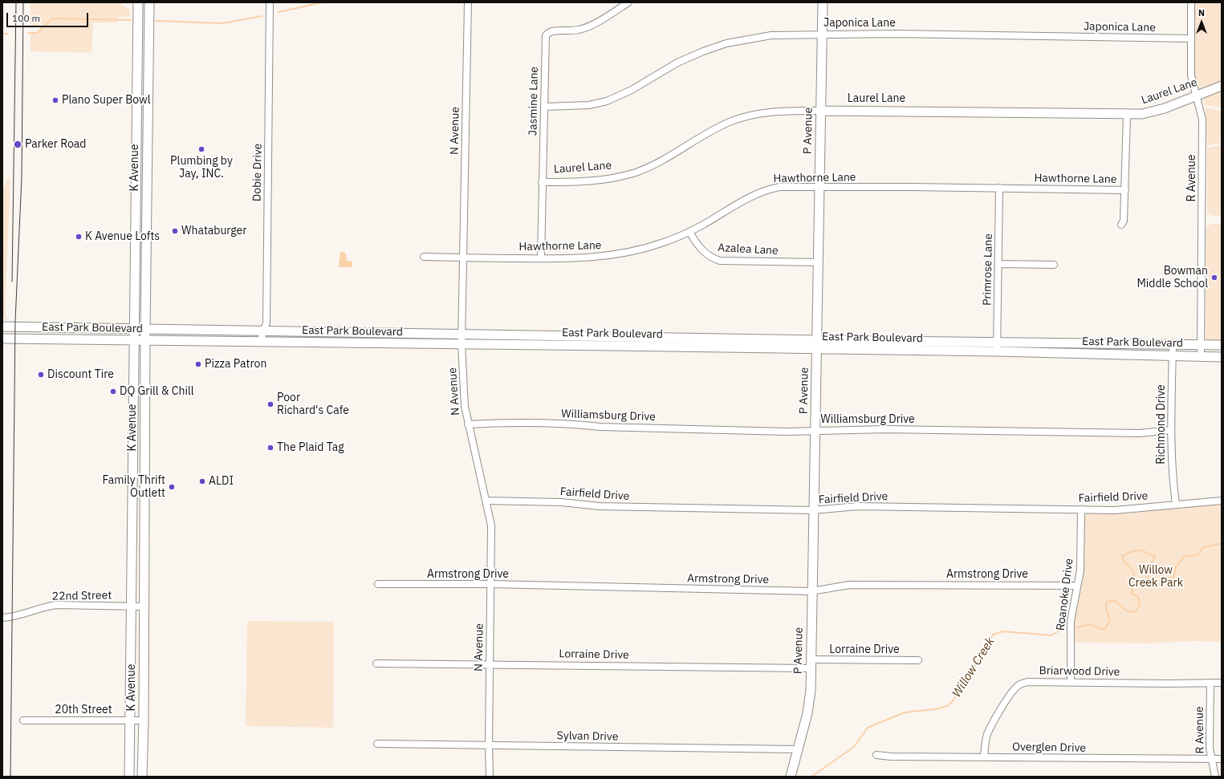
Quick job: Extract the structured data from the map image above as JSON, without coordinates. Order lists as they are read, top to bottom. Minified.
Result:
{"streets":{"main road":["Laurel Lane","P Avenue","K Avenue","East Park Boulevard"],"street":["Japonica Lane","Jasmine Lane","N Avenue","Dobie Drive","Hawthorne Lane","R Avenue","Azalea Lane","Primrose Lane","Williamsburg Drive","Richmond Drive","Fairfield Drive","Armstrong Drive","Roanoke Drive","22nd Street","Lorraine Drive","Briarwood Drive","20th Street","Sylvan Drive","Overglen Drive"]},"crossings":[["Japonica Lane","Jasmine Lane"],["Japonica Lane","P Avenue"],["Japonica Lane","R Avenue"],["Laurel Lane","Jasmine Lane"],["Laurel Lane","P Avenue"],["Laurel Lane","R Avenue"],["Jasmine Lane","Hawthorne Lane"],["N Avenue","Hawthorne Lane"],["N Avenue","East Park Boulevard"],["N Avenue","Williamsburg Drive"],["N Avenue","Fairfield Drive"],["N Avenue","Armstrong Drive"],["N Avenue","Lorraine Drive"],["N Avenue","Sylvan Drive"],["P Avenue","Hawthorne Lane"],["P Avenue","Azalea Lane"],["P Avenue","East Park Boulevard"],["P Avenue","Williamsburg Drive"],["P Avenue","Fairfield Drive"],["P Avenue","Armstrong Drive"],["P Avenue","Lorraine Drive"],["P Avenue","Sylvan Drive"],["K Avenue","East Park Boulevard"],["K Avenue","22nd Street"],["K Avenue","20th Street"],["Dobie Drive","East Park Boulevard"],["Hawthorne Lane","Azalea Lane"],["Hawthorne Lane","Primrose Lane"],["R Avenue","East Park Boulevard"],["R Avenue","Briarwood Drive"],["R Avenue","Overglen Drive"],["Primrose Lane","East Park Boulevard"],["East Park Boulevard","Richmond Drive"],["Williamsburg Drive","Richmond Drive"],["Richmond Drive","Fairfield Drive"],["Fairfield Drive","Roanoke Drive"],["Armstrong Drive","Roanoke Drive"],["Roanoke Drive","Briarwood Drive"],["Briarwood Drive","Overglen Drive"]],"water":["Willow Creek"],"parks":["Willow Creek Park"],"places":["Plano Super Bowl","Parker Road","Plumbing by Jay, INC.","Whataburger","K Avenue Lofts","Bowman Middle School","Pizza Patron","Discount Tire","DQ Grill & Chill","Poor Richard's Cafe","The Plaid Tag","ALDI","Family Thrift Outlett"],"scale_bar":"100 m","north":"top"}
